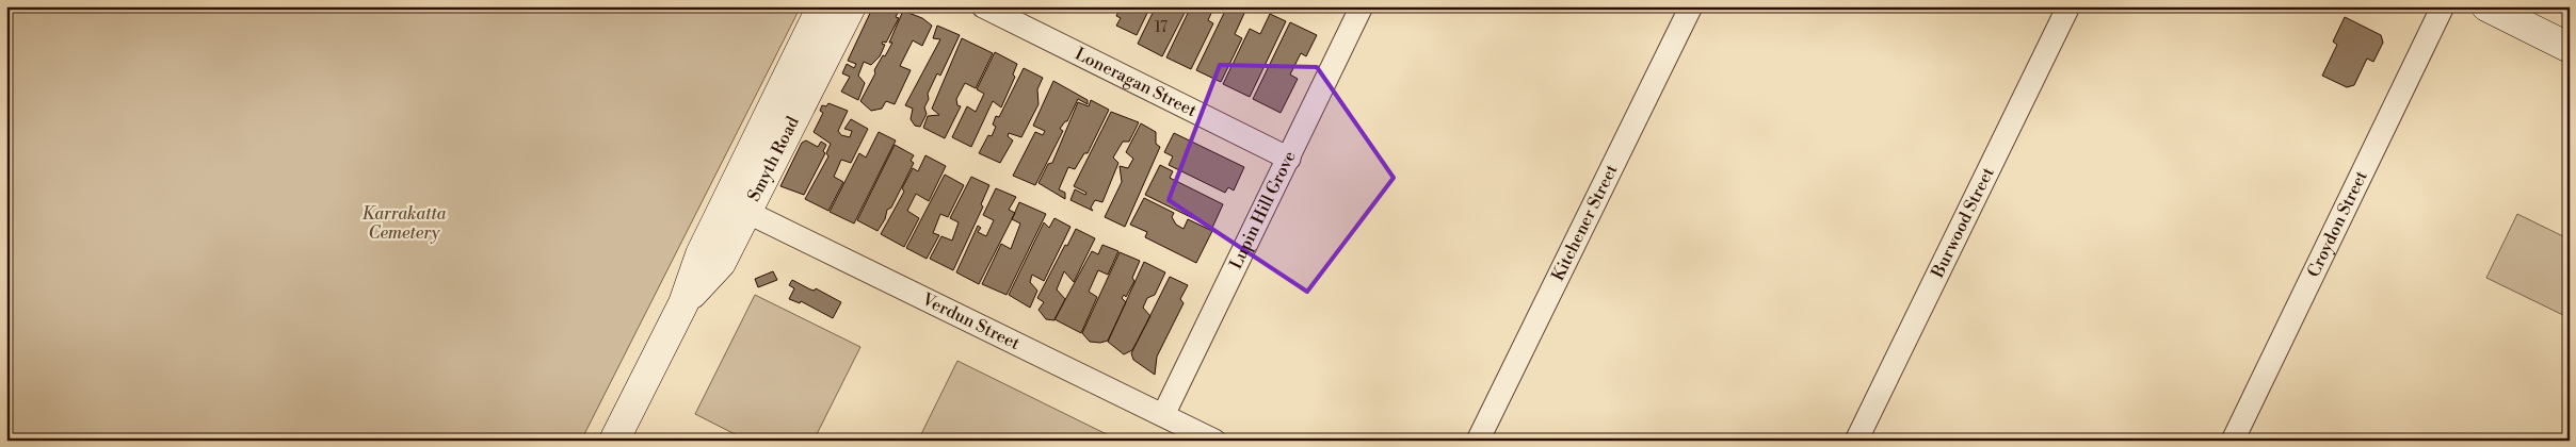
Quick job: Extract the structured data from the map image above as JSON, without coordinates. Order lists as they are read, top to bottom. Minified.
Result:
{"streets":{"main road":["Smyth Road"],"street":["Loneragan Street","Lupin Hill Grove","Kitchener Street","Burwood Street","Croydon Street","Verdun Street"]},"crossings":[["Loneragan Street","Lupin Hill Grove"],["Smyth Road","Verdun Street"],["Lupin Hill Grove","Verdun Street"]],"parks":["Karrakatta Cemetery"],"house_numbers":["17"]}
